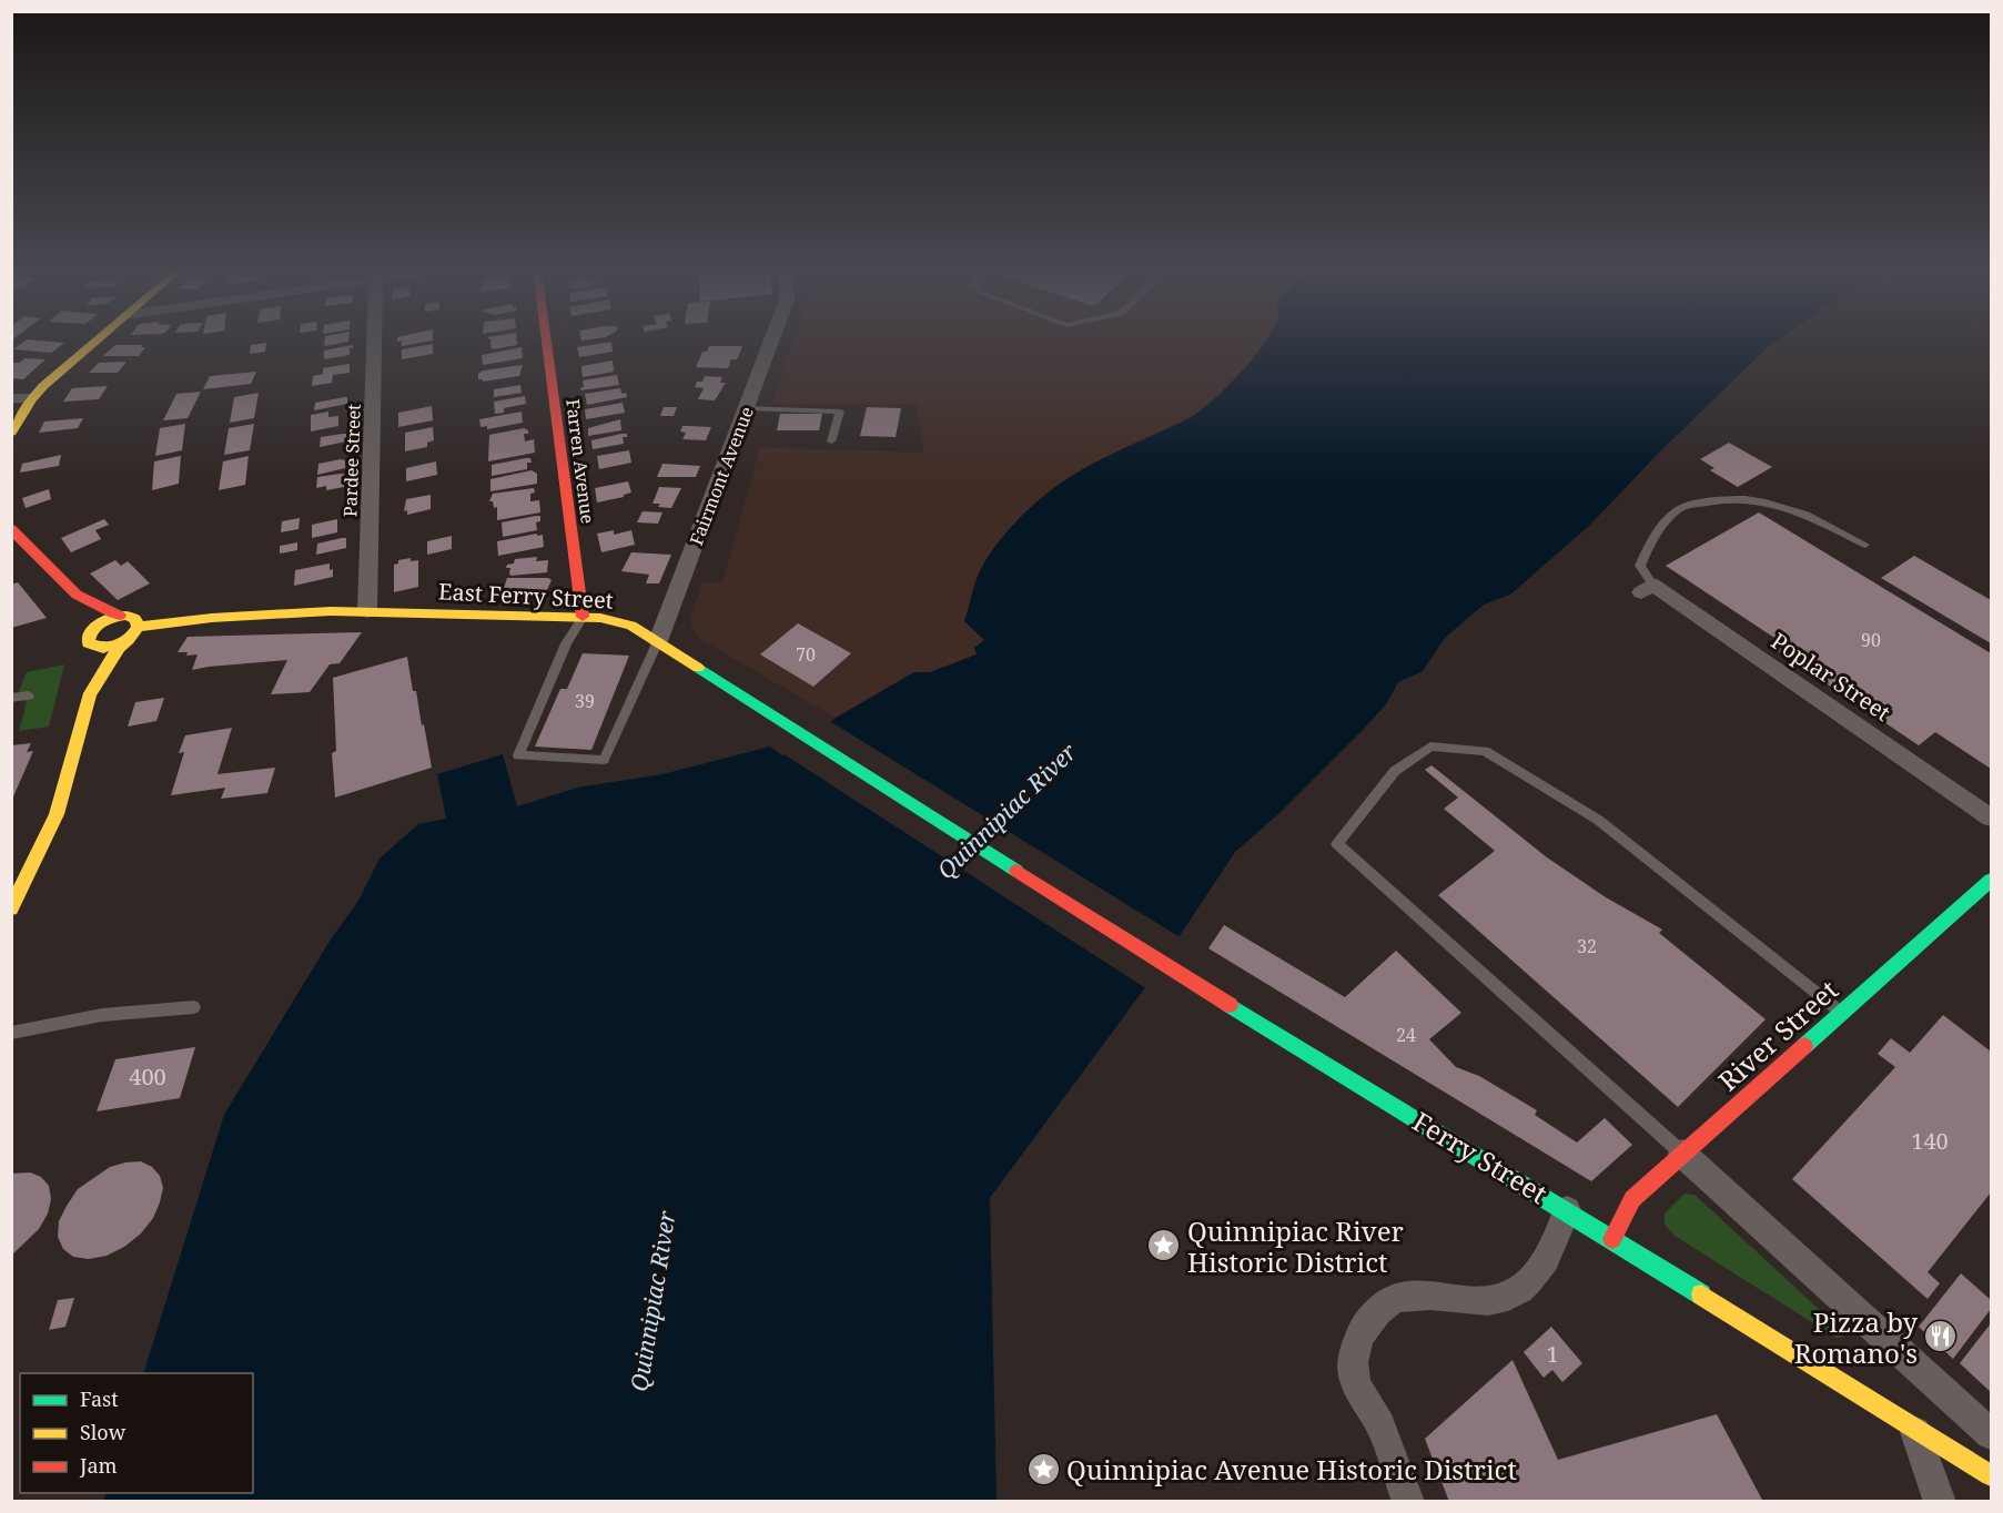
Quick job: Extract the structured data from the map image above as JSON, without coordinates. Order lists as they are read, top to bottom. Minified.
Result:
{"streets":{"main road":["Farren Avenue","East Ferry Street","River Street","Ferry Street"],"street":["Pardee Street","Fairmont Avenue","Poplar Street"]},"crossings":[["Pardee Street","East Ferry Street"],["Farren Avenue","East Ferry Street"],["Fairmont Avenue","East Ferry Street"],["East Ferry Street","Ferry Street"],["River Street","Ferry Street"]],"water":["Quinnipiac River"],"places":{"place":["Quinnipiac River Historic District","Quinnipiac Avenue Historic District"],"restaurant":["Pizza by Romano's"]},"house_numbers":["90","70","39","32","24","400","140","1"],"legend":["Fast","Slow","Jam"]}
